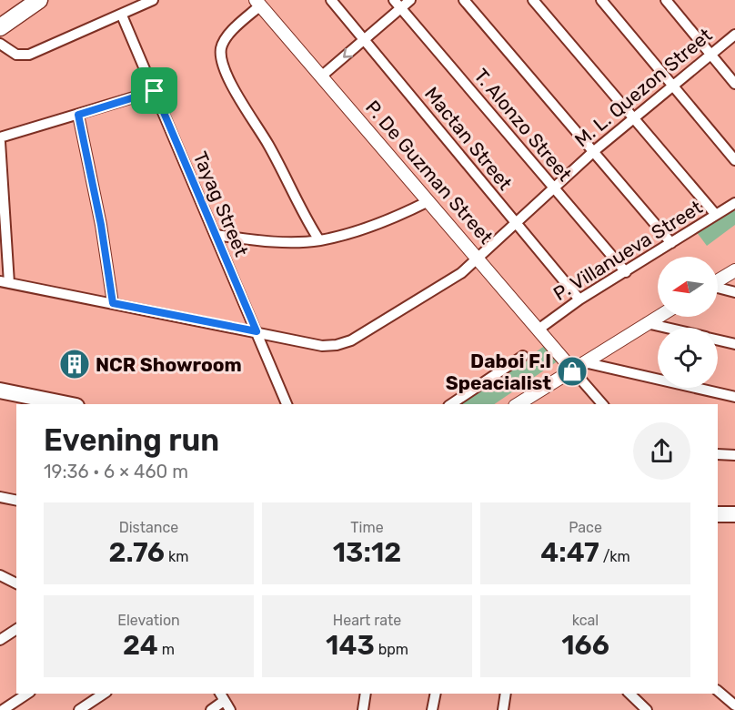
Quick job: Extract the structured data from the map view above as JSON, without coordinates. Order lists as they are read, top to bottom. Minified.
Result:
{"streets":{"street":["M. L. Quezon Street","T. Alonzo Street","Mactan Street","P. De Guzman Street","Tayag Street","P. Villanueva Street"]},"crossings":[["M. L. Quezon Street","T. Alonzo Street"],["M. L. Quezon Street","Mactan Street"],["M. L. Quezon Street","P. De Guzman Street"],["M. L. Quezon Street","Tayag Street"],["T. Alonzo Street","P. Villanueva Street"],["Mactan Street","P. Villanueva Street"],["P. De Guzman Street","P. Villanueva Street"]],"places":{"building":["NCR Showroom"],"shop":["Daboi F.I Speacialist"]},"north":"left","page":{"heading":["Evening run","19:36 · 6 × 460 m"],"stats":[["Distance","2.76 km"],["Time","13:12"],["Pace","4:47 /km"],["Elevation","24 m"],["Heart rate","143 bpm"],["kcal","166"]]}}
